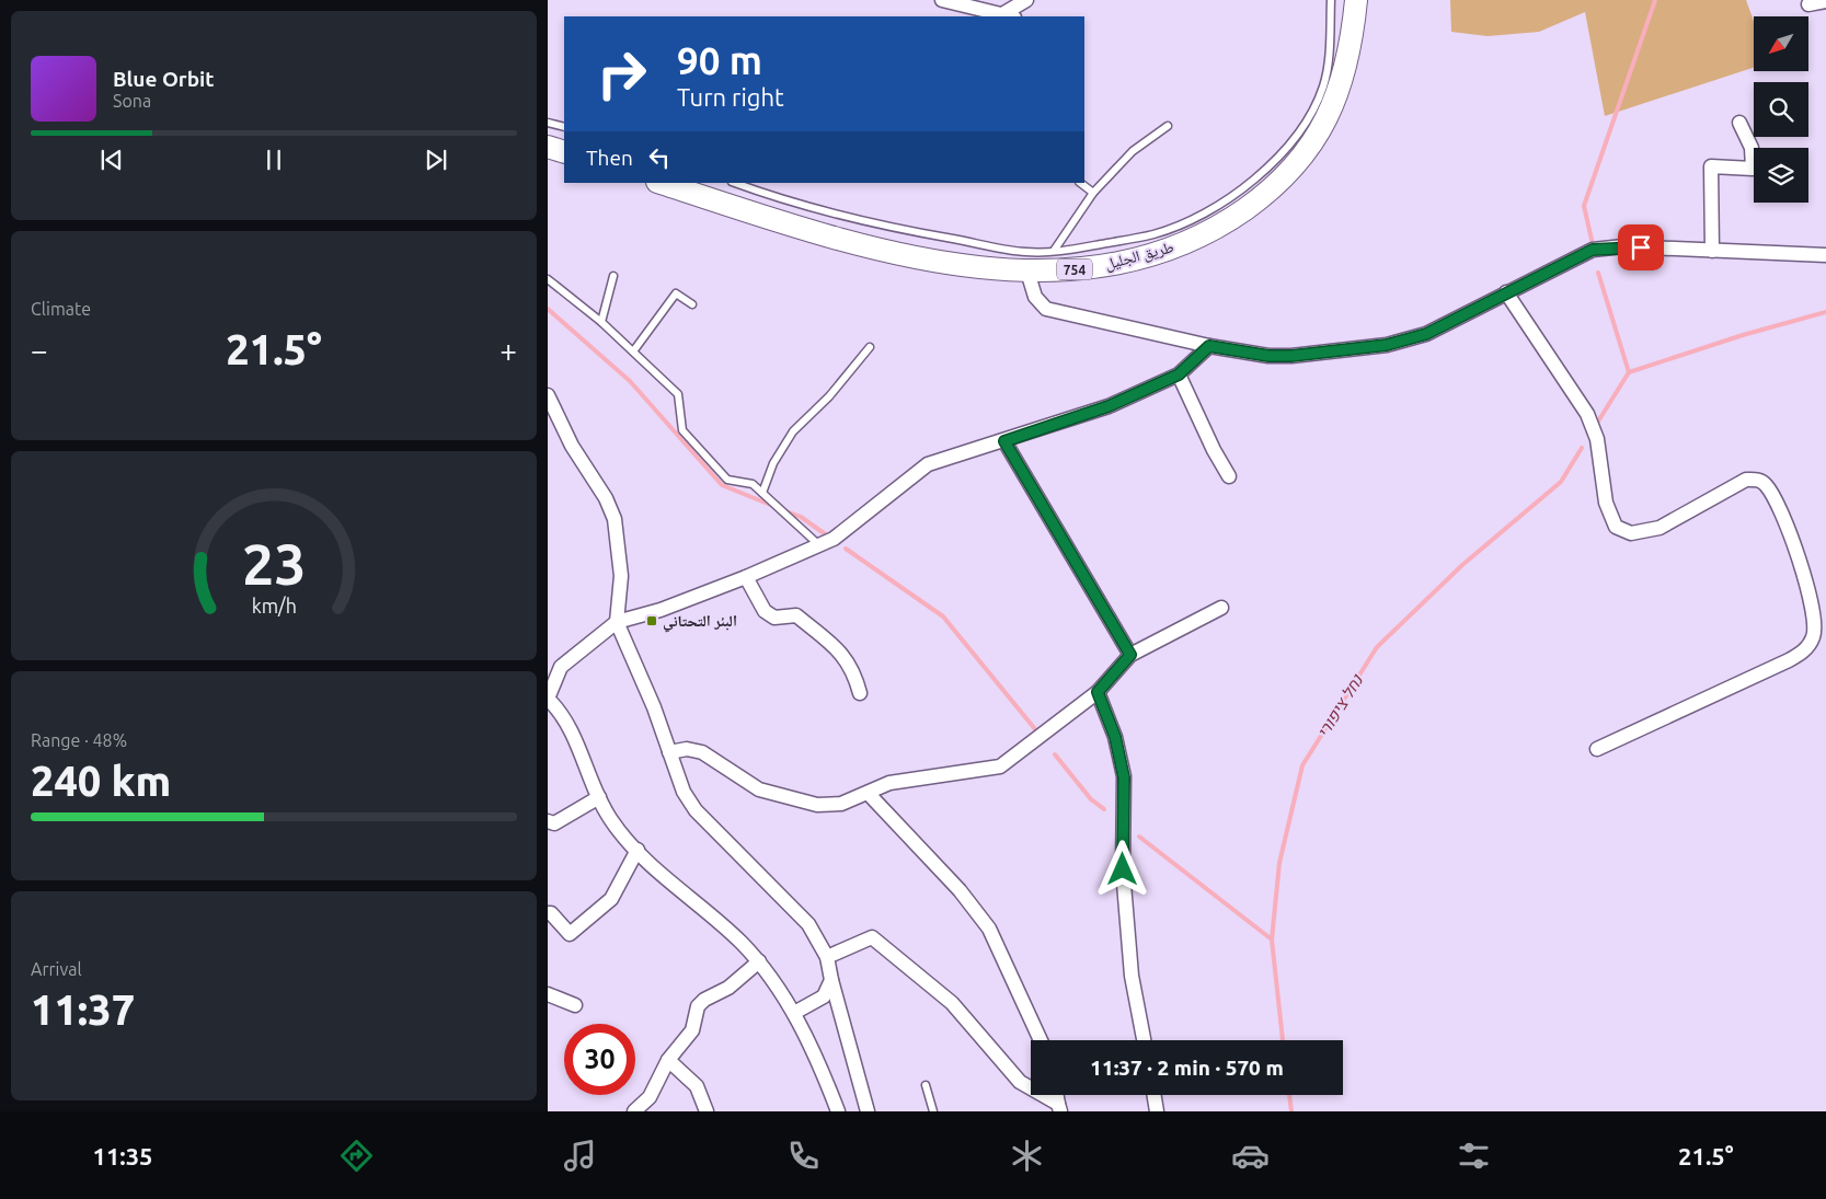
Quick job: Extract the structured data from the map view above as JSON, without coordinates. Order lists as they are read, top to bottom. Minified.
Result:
{"streets":{"main road":["طريق الجليل","754"]},"water":["נחל ציפורי"],"places":{"transit":["البئر التحتاني"]},"north":"bottom left","page":{"turn":["90 m","Turn right"],"song":["Blue Orbit","Sona"],"then":"Then","tile":["Climate",["Range · 48%","240 km"],["Arrival","11:37"]],"heat":["−","21.5°","+"],"limit":"30","trip":"11:37 · 2 min · 570 m","tabs":["11:35","21.5°"],"gauge":["23","km/h"]}}
